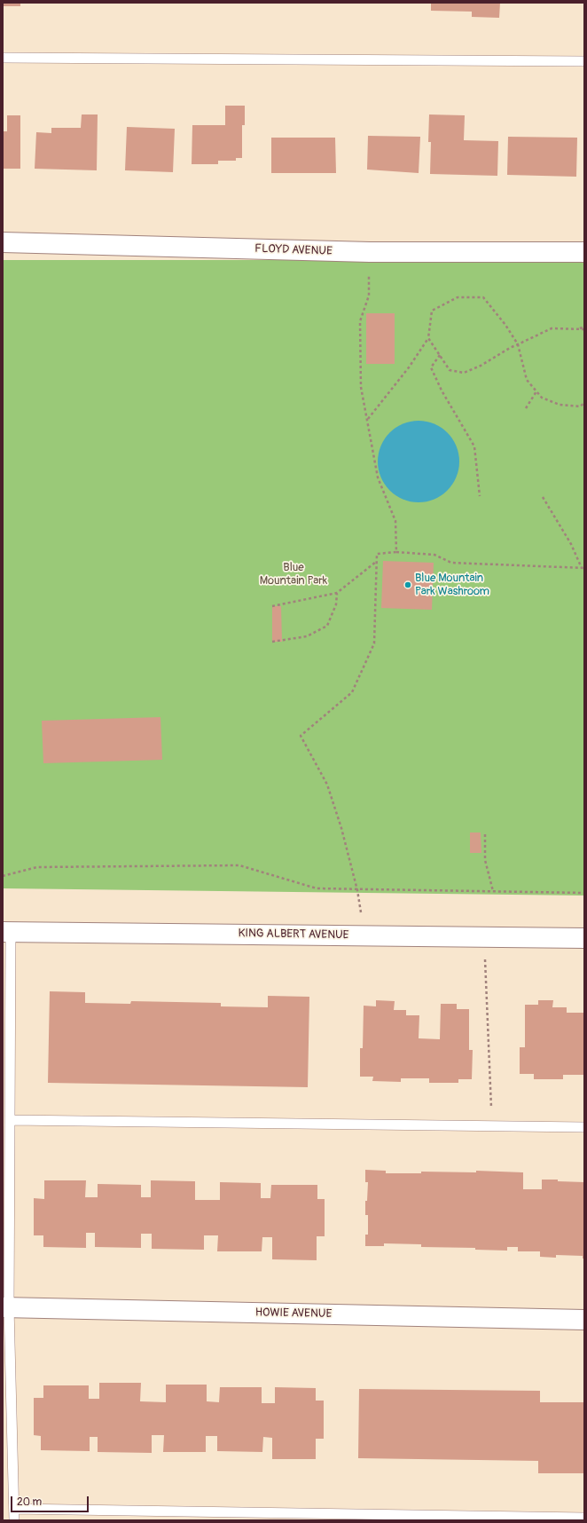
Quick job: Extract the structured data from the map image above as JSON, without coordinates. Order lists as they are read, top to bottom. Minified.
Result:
{"streets":{"street":["FLOYD AVENUE","KING ALBERT AVENUE","HOWIE AVENUE"]},"parks":["Blue Mountain Park"],"places":["Blue Mountain Park Washroom"],"scale_bar":"20 m"}
